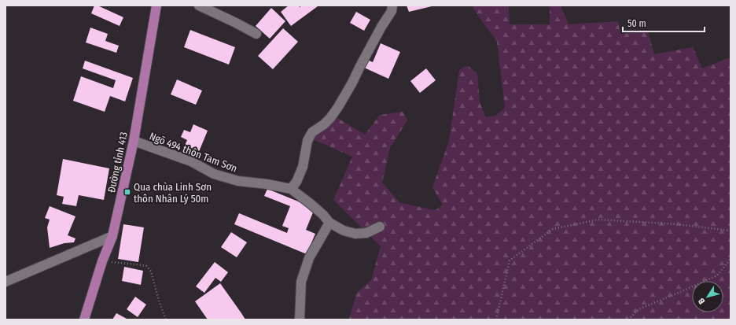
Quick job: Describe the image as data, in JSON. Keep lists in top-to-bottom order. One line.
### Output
{"streets":{"main road":["Đường tỉnh 413"],"street":["Ngõ 494 thôn Tam Sơn"]},"crossings":[["Ngõ 494 thôn Tam Sơn","Đường tỉnh 413"]],"places":{"transit":["Qua chùa Linh Sơn thôn Nhân Lý 50m"]},"scale_bar":"50 m","north":"bottom left"}
